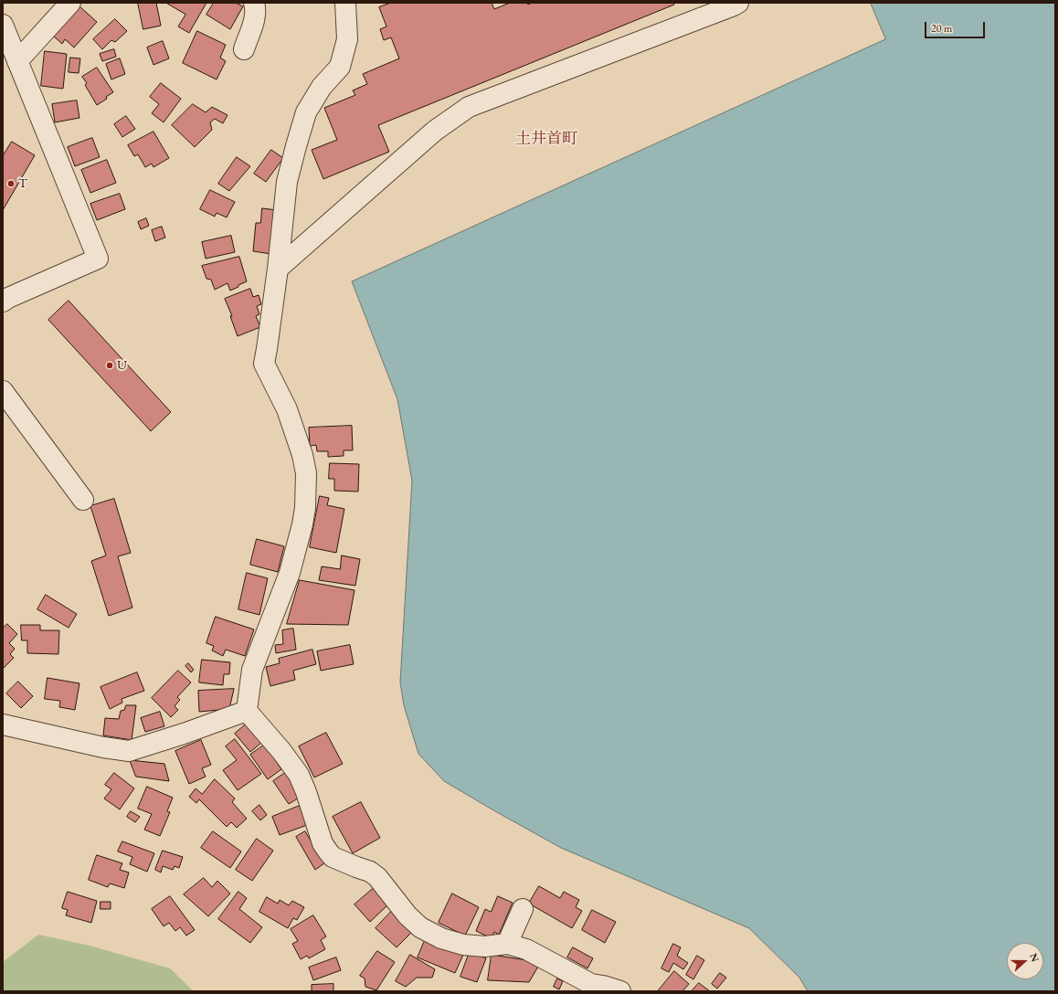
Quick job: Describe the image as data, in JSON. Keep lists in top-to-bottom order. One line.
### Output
{"districts":["土井首町"],"places":["T","U"],"scale_bar":"20 m","north":"right"}
